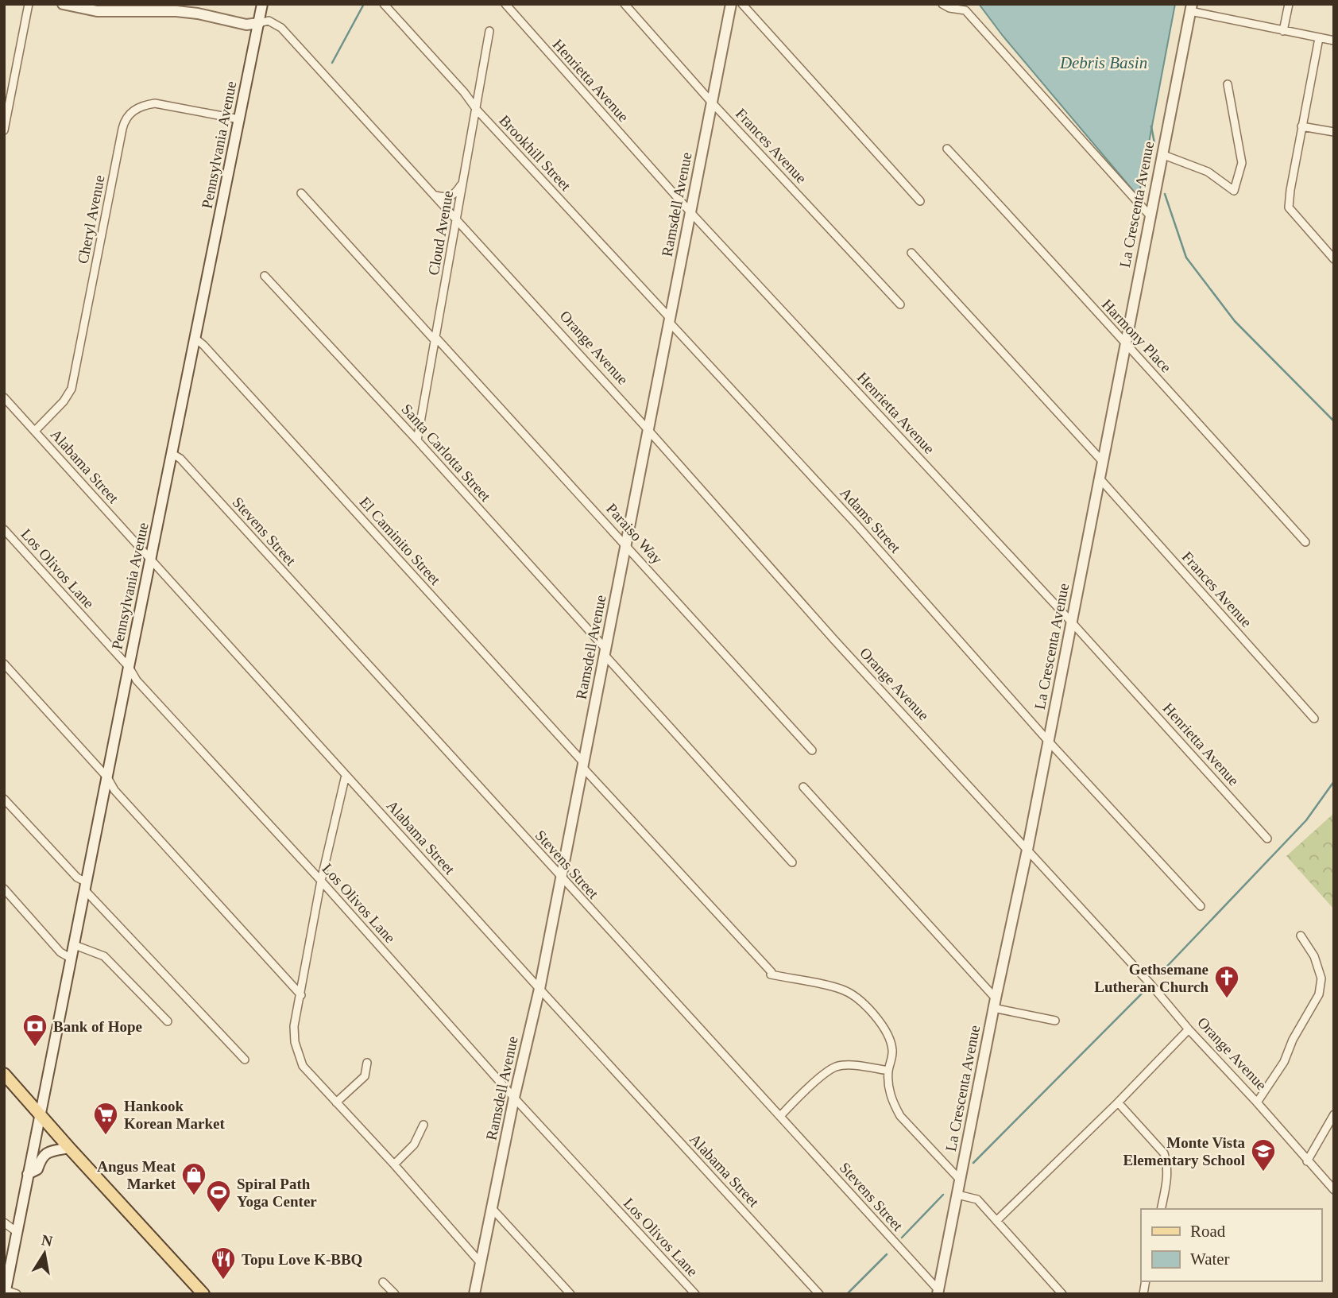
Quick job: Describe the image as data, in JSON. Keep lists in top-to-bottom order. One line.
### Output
{"streets":{"street":["Henrietta Avenue","Pennsylvania Avenue","Frances Avenue","Brookhill Street","Ramsdell Avenue","La Crescenta Avenue","Cheryl Avenue","Cloud Avenue","Harmony Place","Orange Avenue","Santa Carlotta Street","Alabama Street","Adams Street","Stevens Street","Paraiso Way","El Caminito Street","Los Olivos Lane"]},"crossings":[["Henrietta Avenue","Ramsdell Avenue"],["Henrietta Avenue","La Crescenta Avenue"],["Pennsylvania Avenue","Cheryl Avenue"],["Pennsylvania Avenue","Orange Avenue"],["Pennsylvania Avenue","Alabama Street"],["Pennsylvania Avenue","Stevens Street"],["Pennsylvania Avenue","El Caminito Street"],["Pennsylvania Avenue","Los Olivos Lane"],["Frances Avenue","Ramsdell Avenue"],["Frances Avenue","La Crescenta Avenue"],["Brookhill Street","Ramsdell Avenue"],["Brookhill Street","Cloud Avenue"],["Brookhill Street","Adams Street"],["Ramsdell Avenue","Orange Avenue"],["Ramsdell Avenue","Santa Carlotta Street"],["Ramsdell Avenue","Alabama Street"],["Ramsdell Avenue","Adams Street"],["Ramsdell Avenue","Stevens Street"],["Ramsdell Avenue","Paraiso Way"],["Ramsdell Avenue","El Caminito Street"],["Ramsdell Avenue","Los Olivos Lane"],["La Crescenta Avenue","Harmony Place"],["La Crescenta Avenue","Orange Avenue"],["La Crescenta Avenue","Adams Street"],["La Crescenta Avenue","Stevens Street"],["La Crescenta Avenue","El Caminito Street"],["Cheryl Avenue","Alabama Street"],["Cloud Avenue","Orange Avenue"],["Cloud Avenue","Santa Carlotta Street"],["Cloud Avenue","Paraiso Way"]],"water":["Debris Basin"],"places":{"church":["Gethsemane Lutheran Church"],"bank":["Bank of Hope"],"supermarket":["Hankook Korean Market"],"school or university":["Monte Vista Elementary School"],"shop":["Angus Meat Market"],"sports":["Spiral Path Yoga Center"],"restaurant":["Topu Love K-BBQ"]},"legend":["Road","Water"],"north":"top"}
